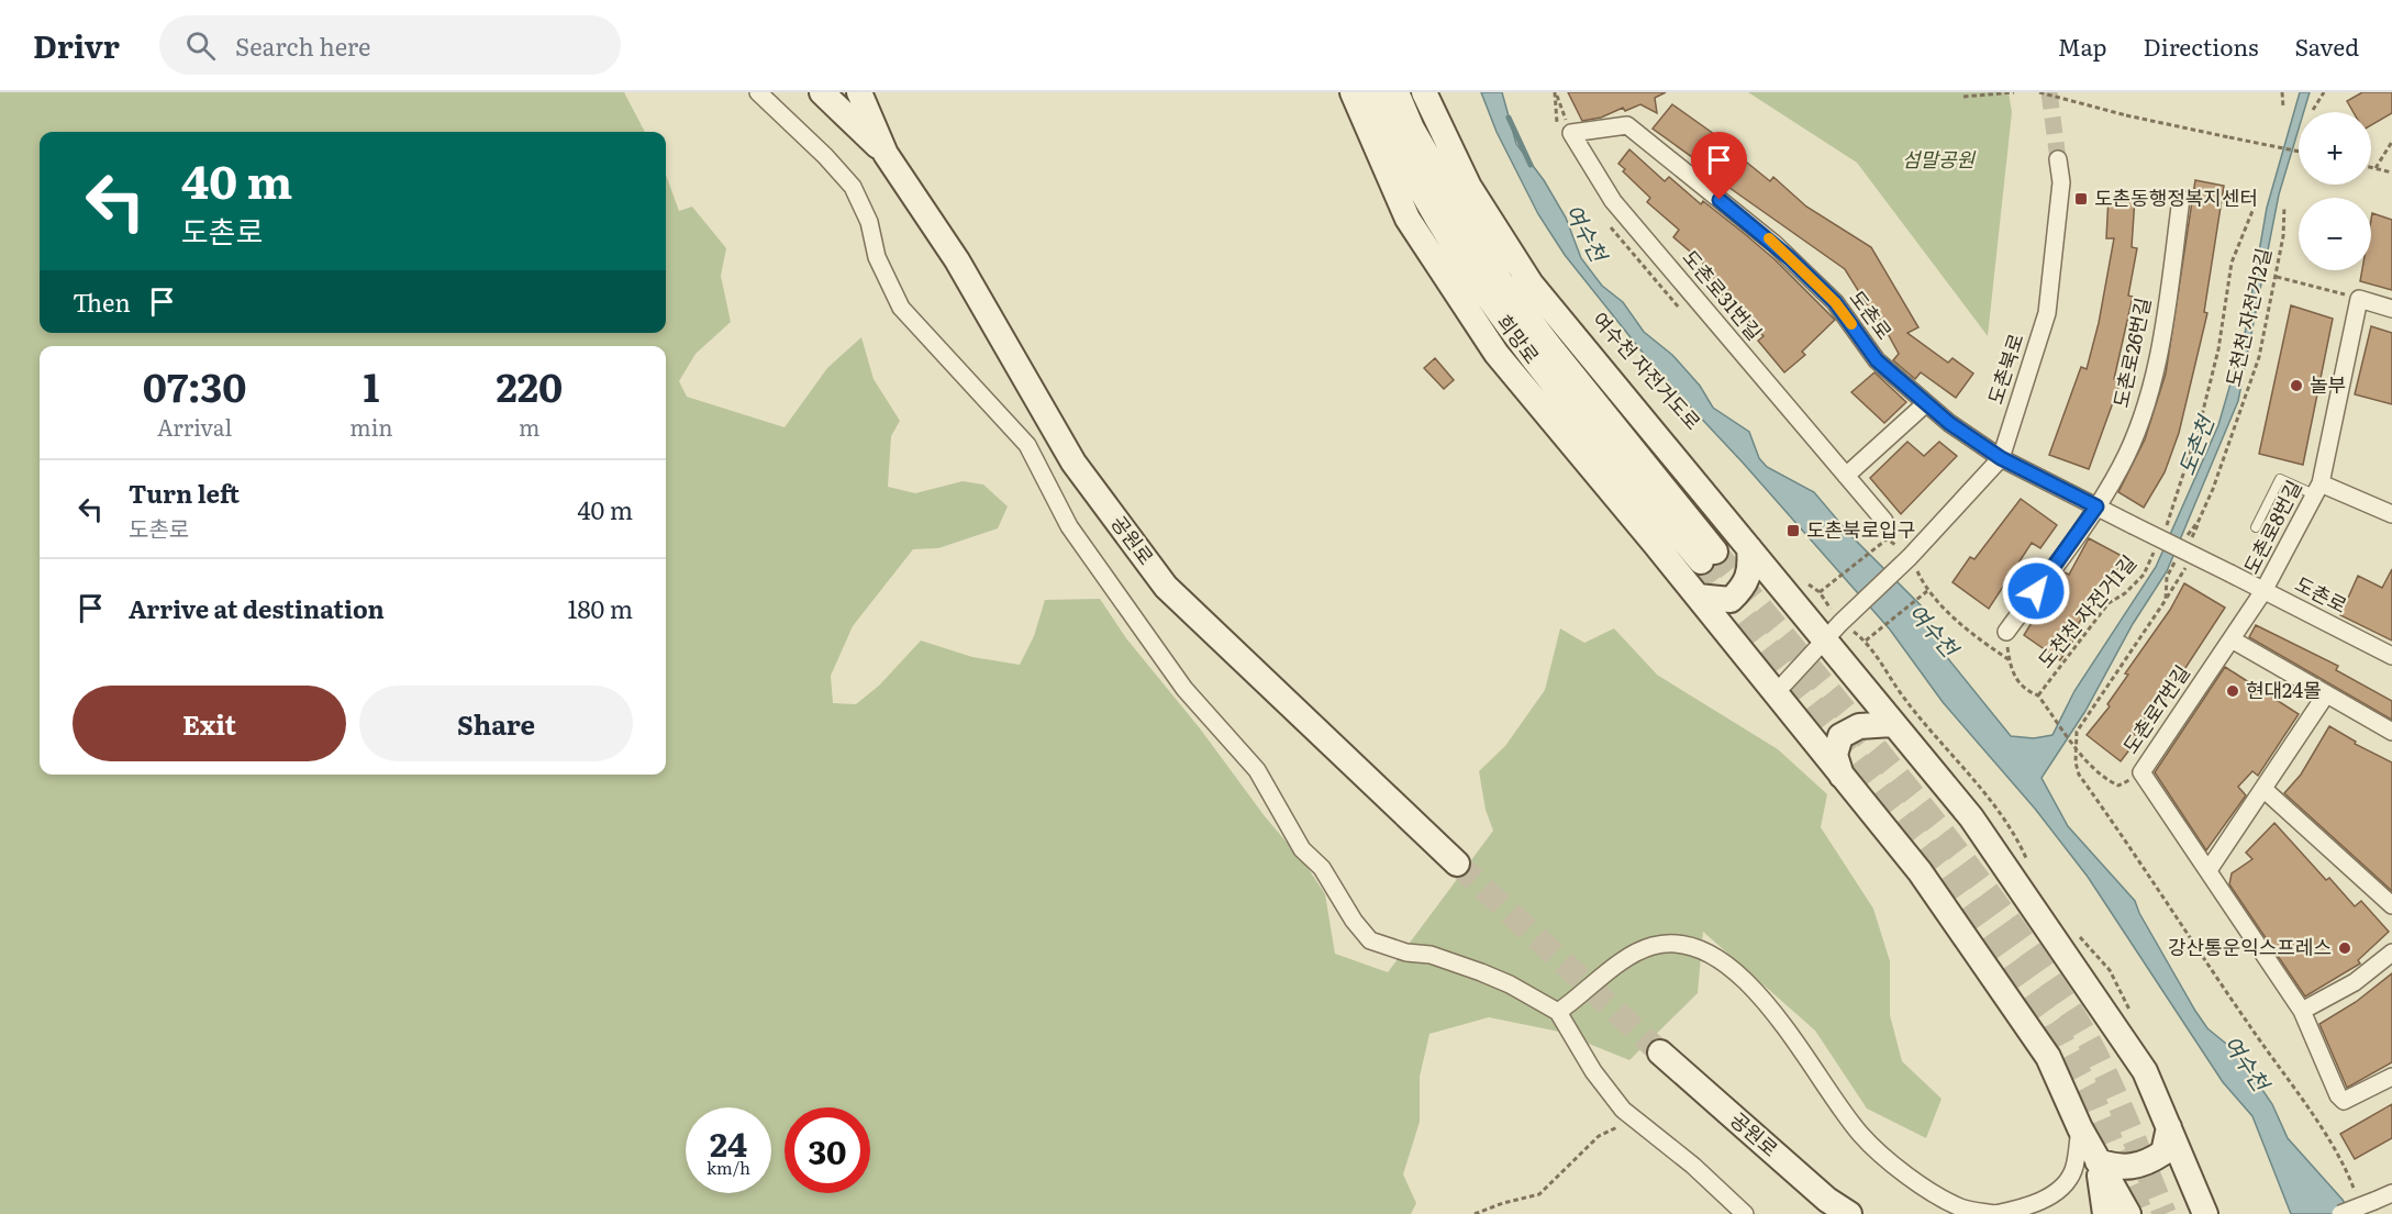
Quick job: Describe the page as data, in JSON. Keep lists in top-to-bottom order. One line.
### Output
{"streets":{"main road":["희망로","공원로"],"street":["도촌로31번길","도촌로","도촌로26번길","도촌북로","도촌로8번길","도촌로7번길"],"path":["도천천 자전거2길","도천천 자전거1길"]},"crossings":[["도촌로31번길","도촌로"],["도촌로","도천천 자전거2길"],["도촌로","도촌로26번길"],["도촌로","도촌북로"],["도촌로","도촌로8번길"],["도촌로","도촌로7번길"],["도촌로8번길","도촌로7번길"]],"water":["여수천","도촌천"],"parks":["섬말공원"],"places":{"transit":["도촌동행정복지센터","도촌북로입구"],"other":["놀부","현대24몰","강산통운익스프레스"]},"page":{"header":"Drivr","search":"Search here","nav":["Map","Directions","Saved"],"map_buttons":["+","−"],"turn":["40 m","도촌로"],"then":"Then","eta":["07:30","Arrival","1","min","220","m"],"list":[{"name":"Turn left","note":"도촌로","value":"40 m"},{"name":"Arrive at destination","value":"180 m"}],"buttons":["Exit","Share"],"speed":"24 km/h","limit":"30"}}
